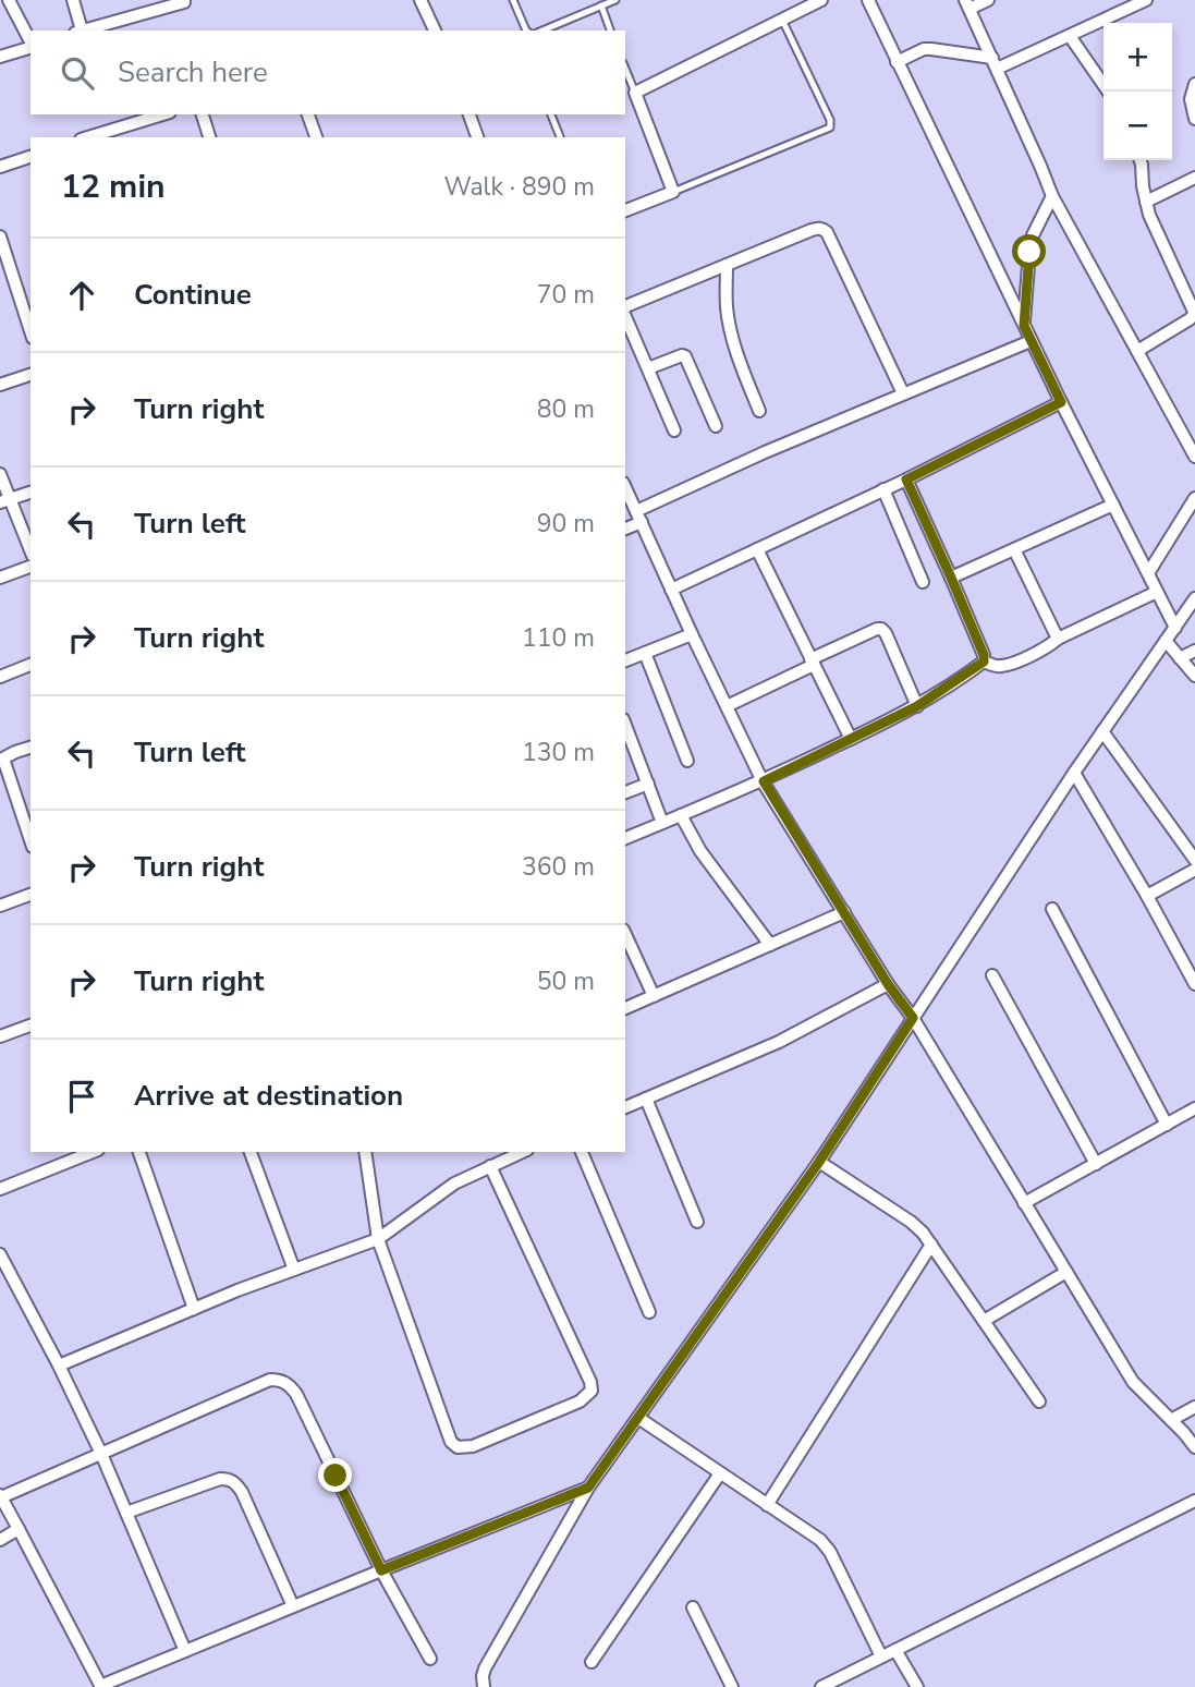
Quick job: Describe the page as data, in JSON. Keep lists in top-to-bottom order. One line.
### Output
{"page":{"map_buttons":["+","−"],"search":"Search here","heading":["12 min","Walk · 890 m"],"list":[["Continue","70 m"],["Turn right","80 m"],["Turn left","90 m"],["Turn right","110 m"],["Turn left","130 m"],["Turn right","360 m"],["Turn right","50 m"],"Arrive at destination"]}}
